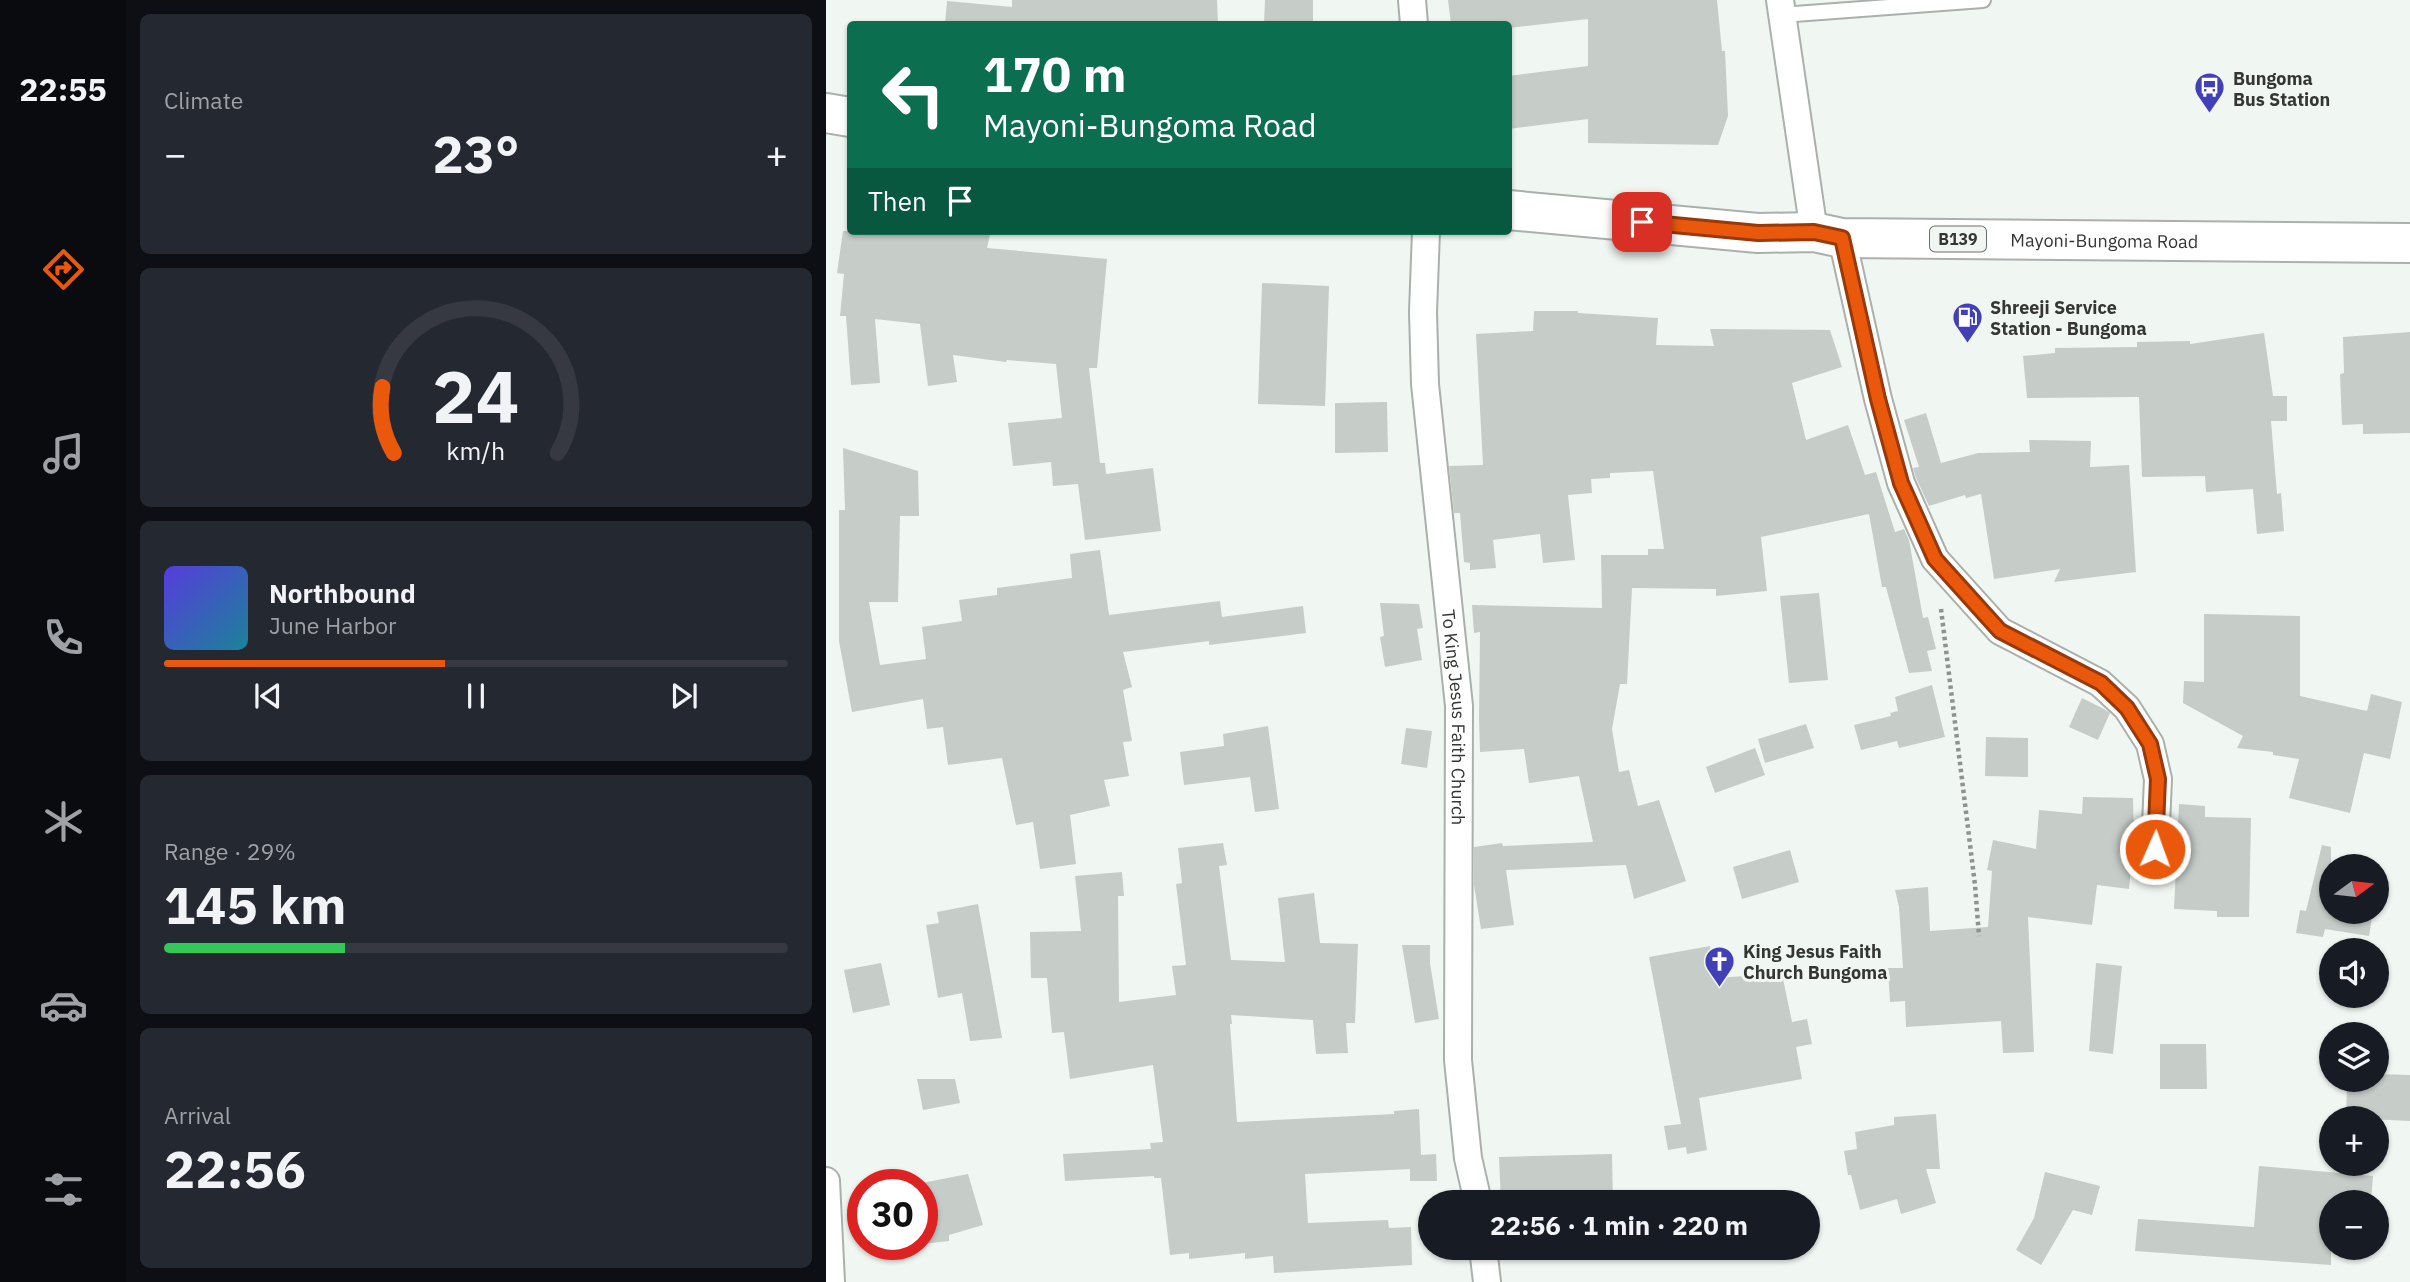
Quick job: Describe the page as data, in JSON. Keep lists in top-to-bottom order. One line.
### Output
{"streets":{"main road":["B139","Mayoni-Bungoma Road"],"street":["To King Jesus Faith Church"]},"places":{"bus stop":["Bungoma Bus Station"],"fuel station":["Shreeji Service Station - Bungoma"],"church":["King Jesus Faith Church Bungoma"]},"north":"right","page":{"tabs":"22:55","tile":["Climate",["Range · 29%","145 km"],["Arrival","22:56"]],"turn":["170 m","Mayoni-Bungoma Road"],"heat":["−","23°","+"],"then":"Then","song":["Northbound","June Harbor"],"map_buttons":["+","−"],"limit":"30","trip":"22:56 · 1 min · 220 m","gauge":["24","km/h"]}}
